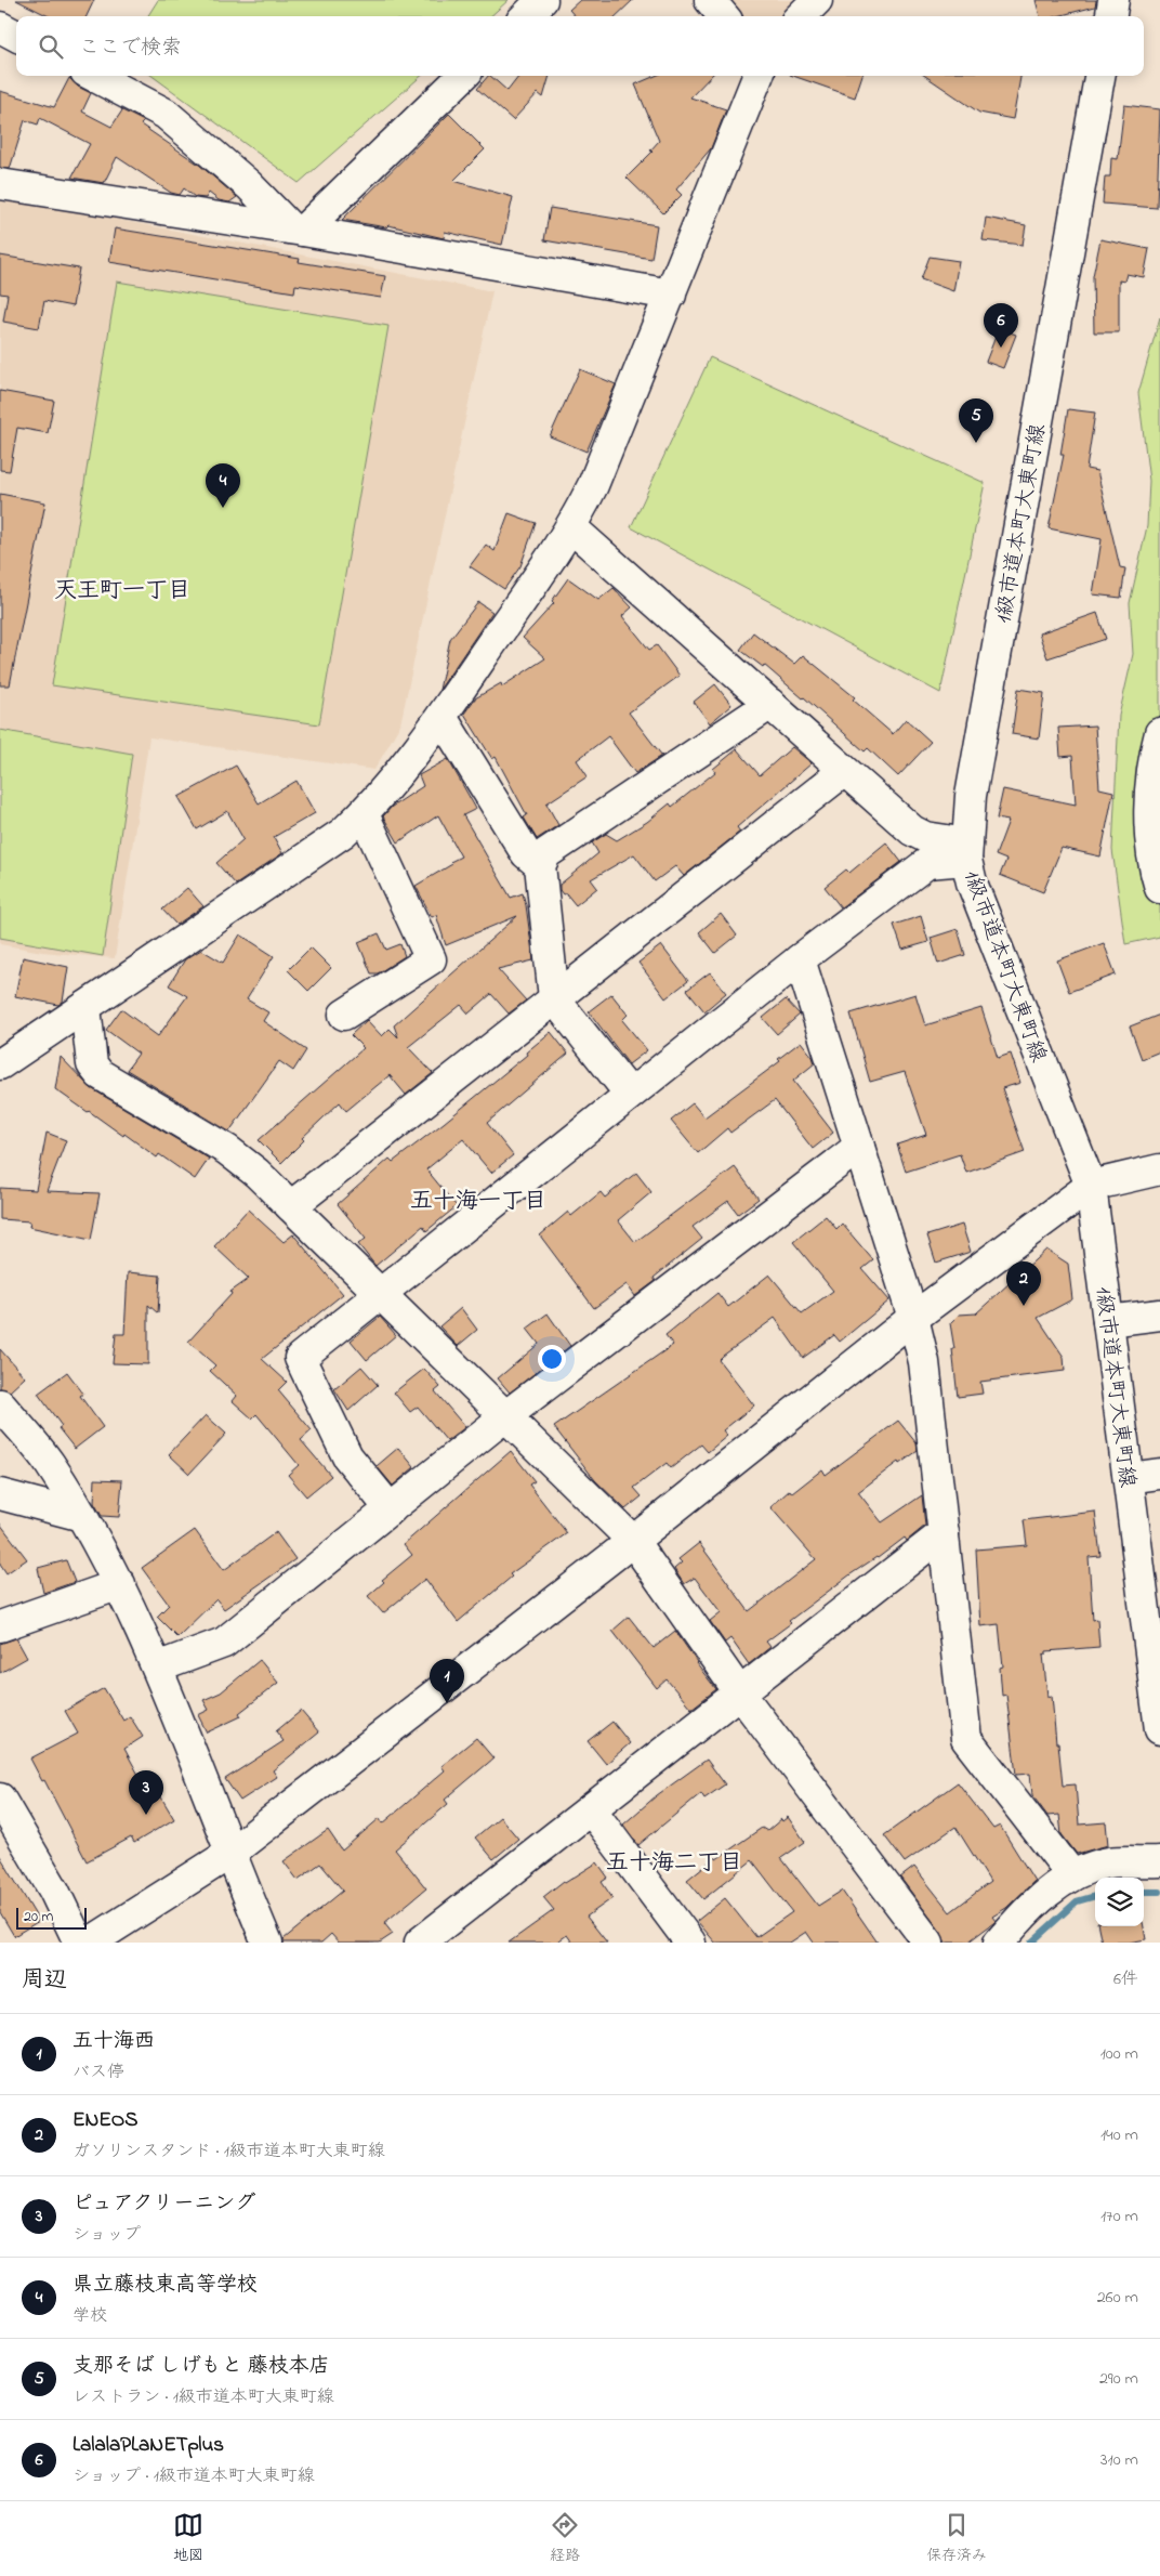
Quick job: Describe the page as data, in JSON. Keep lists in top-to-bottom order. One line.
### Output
{"streets":{"street":["1級市道本町大東町線"]},"districts":["天王町一丁目","五十海一丁目","五十海二丁目"],"scale_bar":"20 m","page":{"search":"ここで検索","pins":["6","5","4","2","1","3"],"scale":"20 m","heading":["周辺","6件"],"list":[{"mark":"1","name":"五十海西","note":"バス停","value":"100 m"},{"mark":"2","name":"ENEOS","note":"ガソリンスタンド · 1級市道本町大東町線","value":"140 m"},{"mark":"3","name":"ピュアクリーニング","note":"ショップ","value":"170 m"},{"mark":"4","name":"県立藤枝東高等学校","note":"学校","value":"260 m"},{"mark":"5","name":"支那そば しげもと 藤枝本店","note":"レストラン · 1級市道本町大東町線","value":"290 m"},{"mark":"6","name":"LalalaPLaNETplus","note":"ショップ · 1級市道本町大東町線","value":"310 m"}],"nav":["地図","経路","保存済み"]}}
